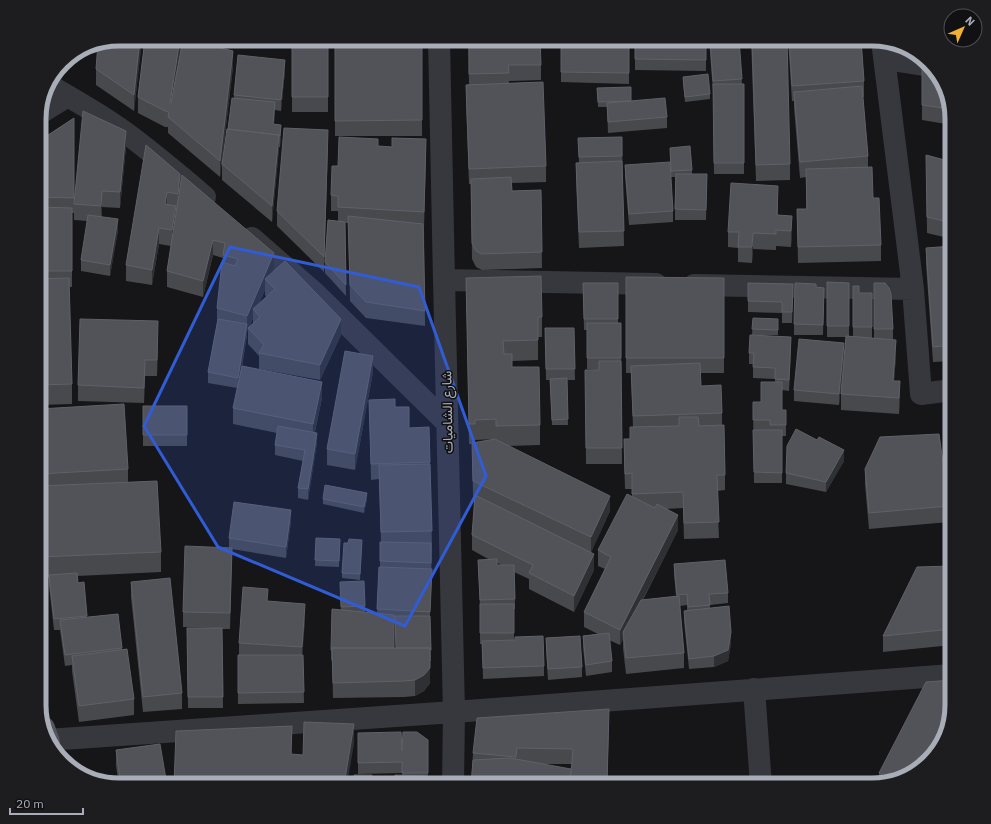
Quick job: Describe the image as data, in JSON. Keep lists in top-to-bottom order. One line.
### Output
{"streets":{"street":["شارع الشاميات"]},"scale_bar":"20 m","north":"top right"}
